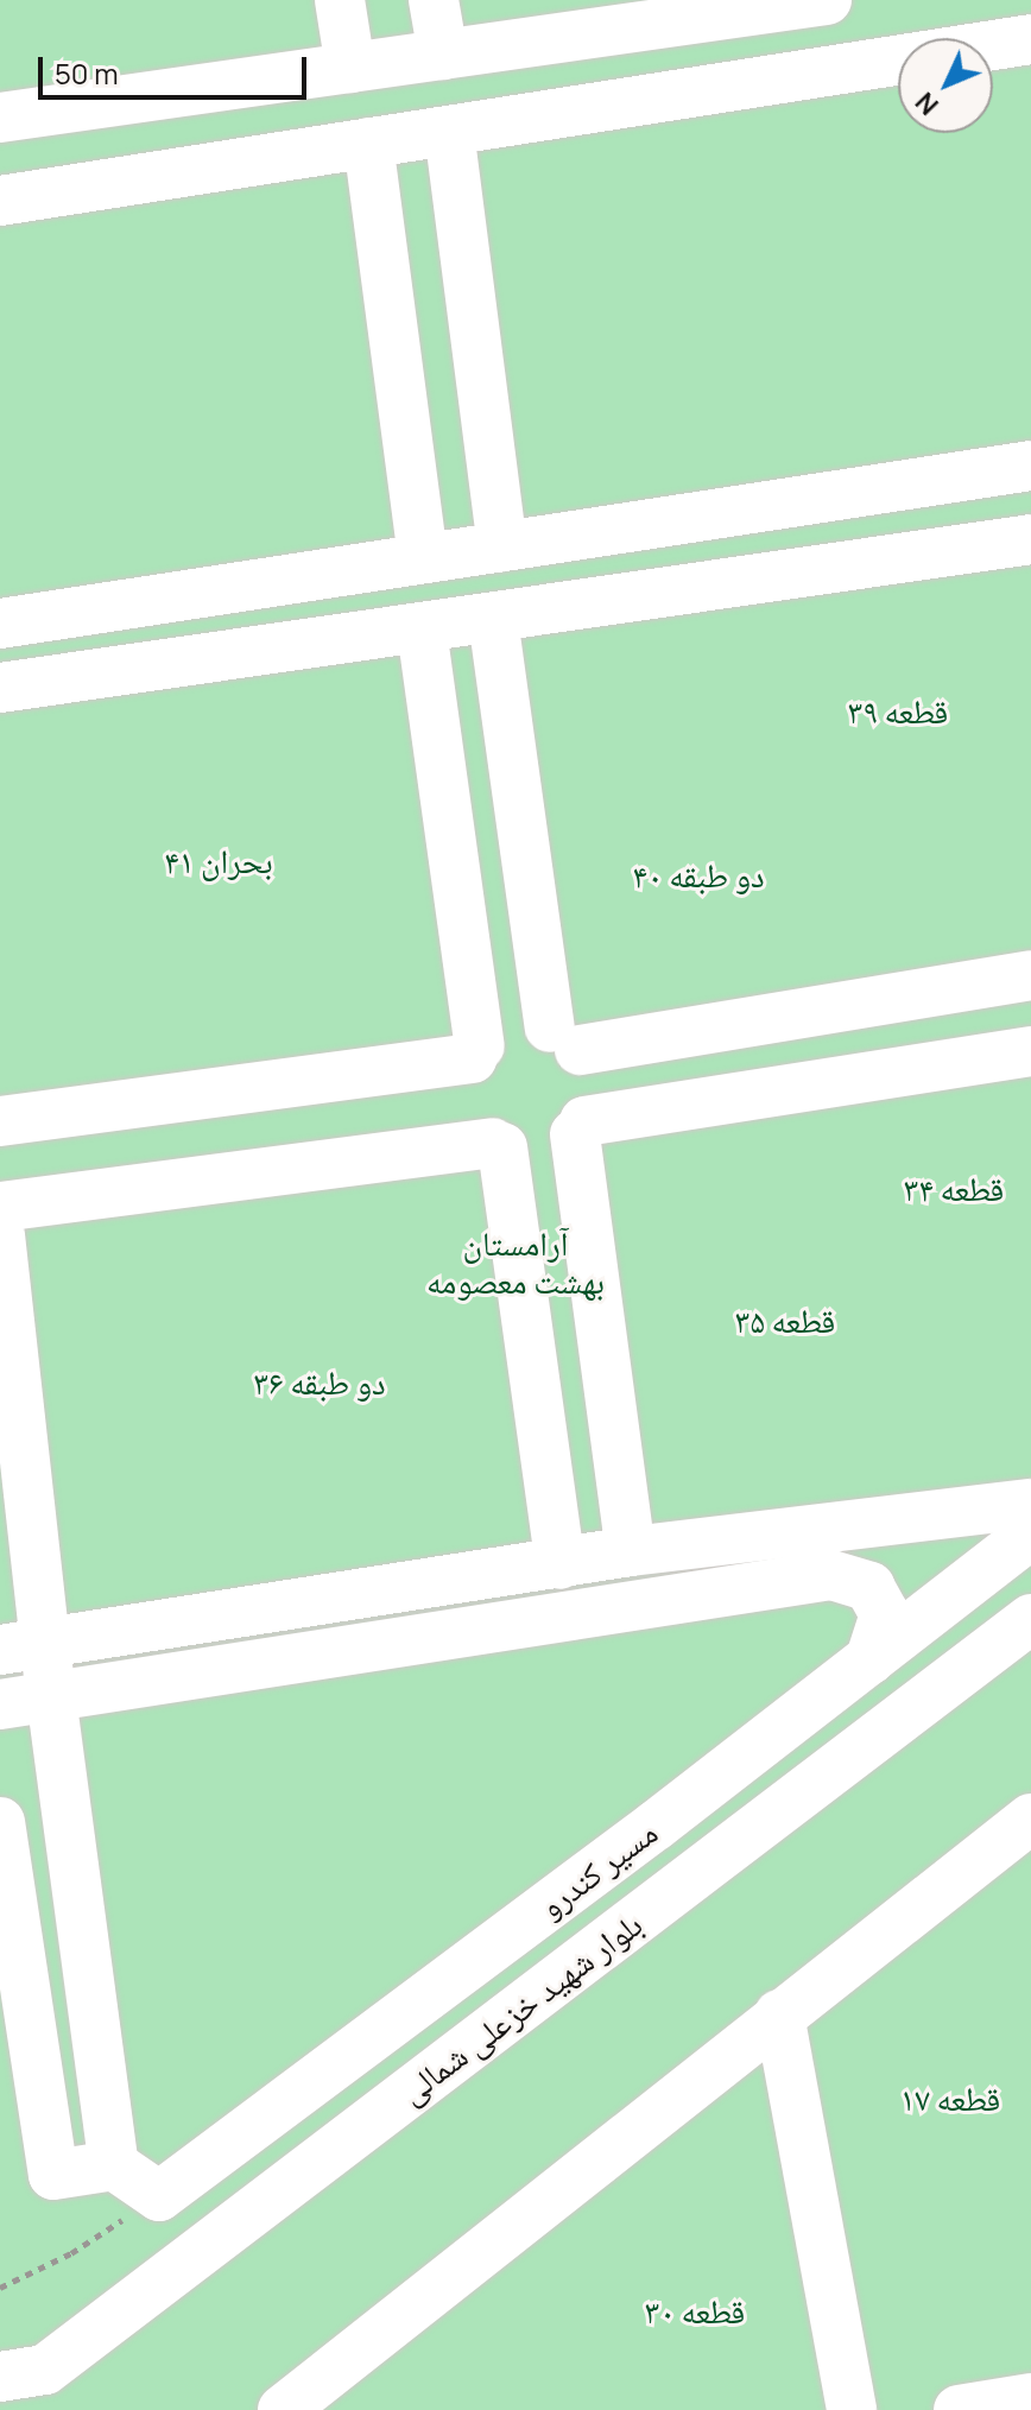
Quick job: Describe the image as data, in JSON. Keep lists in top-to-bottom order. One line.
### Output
{"streets":{"lane":["مسیر کندرو","بلوار شهید خزعلی شمالی"]},"parks":["قطعه ۳۹","۴۱ بحران","۴۰ دو طبقه","قطعه ۳۴","آرامستان بهشت معصومه","قطعه ۳۵","۳۶ دو طبقه","قطعه ۱۷","قطعه ۳۰"],"scale_bar":"50 m","north":"bottom left"}
